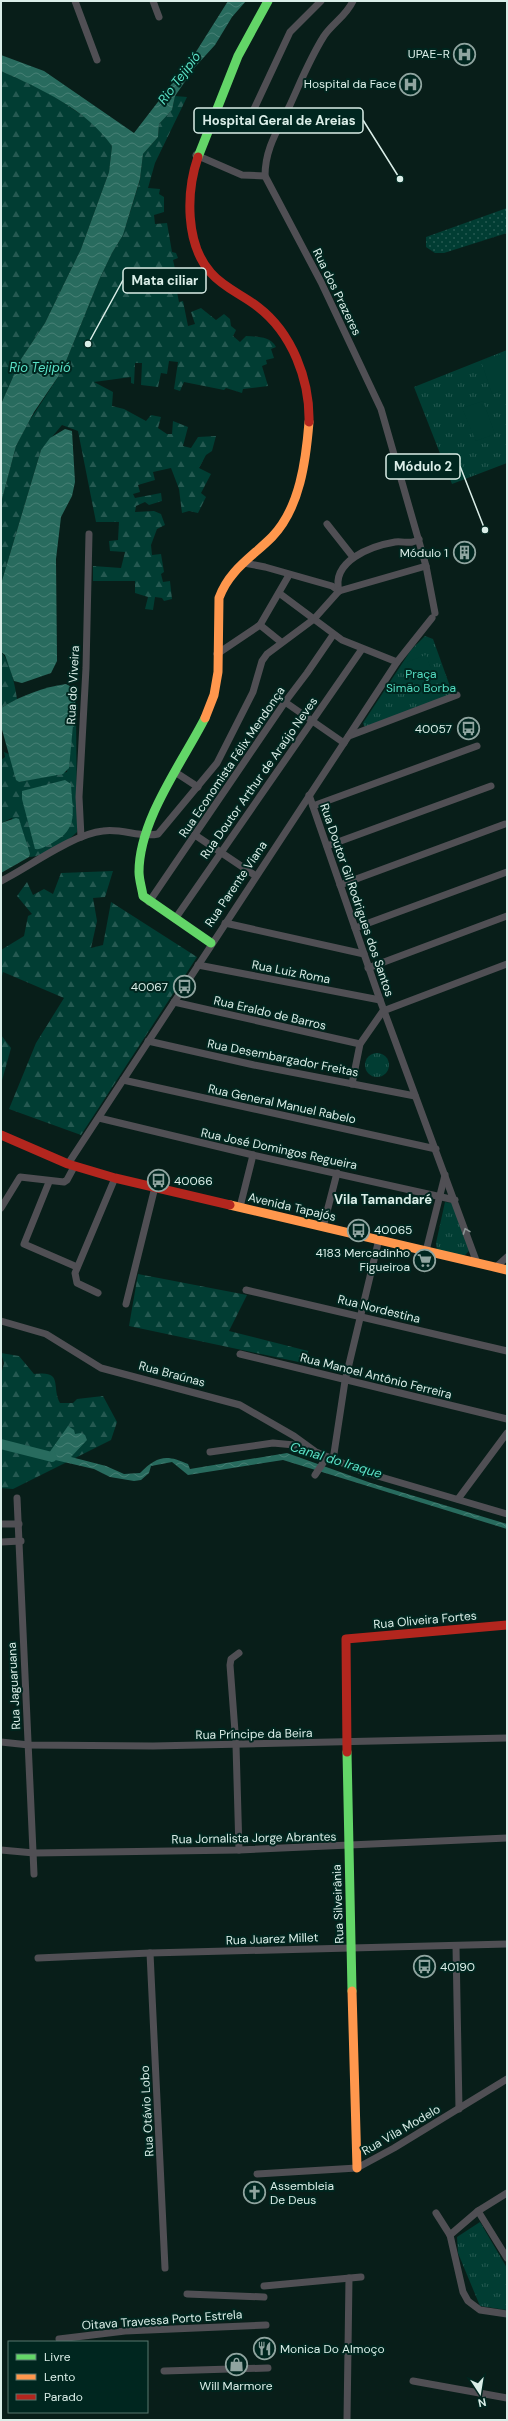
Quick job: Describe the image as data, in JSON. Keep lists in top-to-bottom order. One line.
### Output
{"streets":{"street":["Rua dos Prazeres","Rua do Viveira","Rua Economista Félix Mendonça","Rua Doutor Arthur de Araújo Neves","Rua Parente Viana","Rua Doutor Gil Rodrigues dos Santos","Rua Luiz Roma","Rua Eraldo de Barros","Rua Desembargador Freitas","Rua General Manuel Rabelo","Rua José Domingos Regueira","Avenida Tapajós","Rua Nordestina","Rua Braúnas","Rua Manoel Antônio Ferreira","Rua Oliveira Fortes","Rua Jaguaruana","Rua Príncipe da Beira","Rua Jornalista Jorge Abrantes","Rua Silveirânia","Rua Juarez Millet","Rua Otávio Lobo","Rua Vila Modelo","Oitava Travessa Porto Estrela"]},"crossings":[["Rua dos Prazeres","Rua Parente Viana"],["Rua Parente Viana","Rua Doutor Gil Rodrigues dos Santos"],["Rua Parente Viana","Rua Luiz Roma"],["Rua Parente Viana","Rua Eraldo de Barros"],["Rua Parente Viana","Rua Desembargador Freitas"],["Rua Parente Viana","Rua General Manuel Rabelo"],["Rua Parente Viana","Rua José Domingos Regueira"],["Rua Parente Viana","Avenida Tapajós"],["Rua Doutor Gil Rodrigues dos Santos","Rua Luiz Roma"],["Rua Doutor Gil Rodrigues dos Santos","Rua Eraldo de Barros"],["Rua Doutor Gil Rodrigues dos Santos","Rua Desembargador Freitas"],["Rua Doutor Gil Rodrigues dos Santos","Rua General Manuel Rabelo"],["Rua Doutor Gil Rodrigues dos Santos","Rua José Domingos Regueira"],["Rua Doutor Gil Rodrigues dos Santos","Avenida Tapajós"],["Rua Oliveira Fortes","Rua Silveirânia"],["Rua Jaguaruana","Rua Príncipe da Beira"],["Rua Jaguaruana","Rua Jornalista Jorge Abrantes"],["Rua Príncipe da Beira","Rua Silveirânia"],["Rua Jornalista Jorge Abrantes","Rua Silveirânia"],["Rua Silveirânia","Rua Juarez Millet"],["Rua Silveirânia","Rua Vila Modelo"],["Rua Juarez Millet","Rua Otávio Lobo"]],"districts":["Vila Tamandaré"],"water":["Rio Tejipió","Canal do Iraque"],"parks":["Praça Simão Borba"],"places":{"hospital":["UPAE-R","Hospital da Face"],"other":["Hospital Geral de Areias","Mata ciliar","Módulo 2"],"building":["Módulo 1"],"bus stop":["40057","40067","40066","40065","40190"],"supermarket":["4183 Mercadinho Figueiroa"],"church":["Assembleia De Deus"],"restaurant":["Monica Do Almoço"],"shop":["Will Marmore"]},"legend":["Livre","Lento","Parado"],"north":"bottom"}
